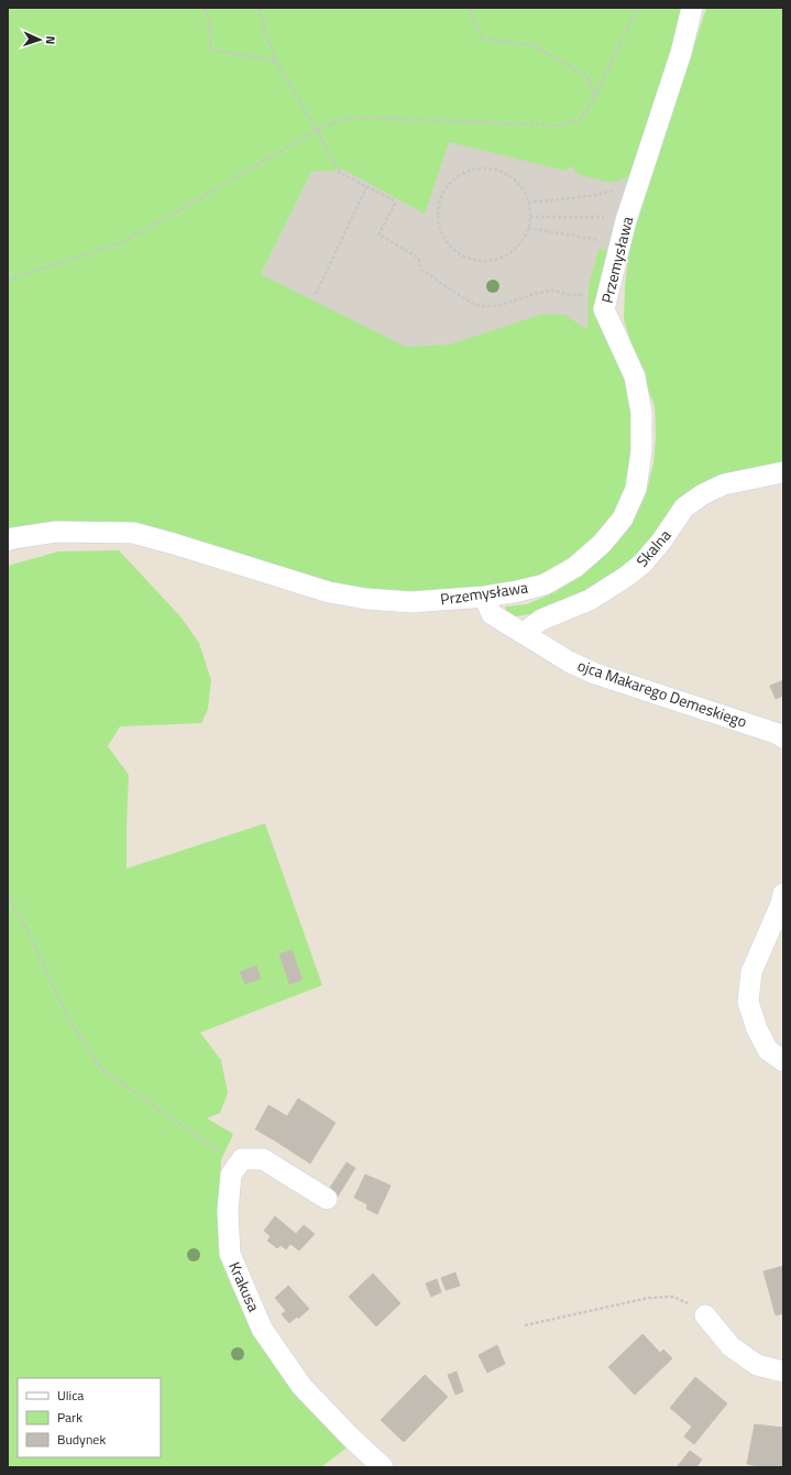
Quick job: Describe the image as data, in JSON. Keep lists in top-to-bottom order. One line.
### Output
{"streets":{"street":["Przemysława","Skalna","ojca Makarego Demeskiego","Krakusa"]},"crossings":[["Przemysława","ojca Makarego Demeskiego"],["Skalna","ojca Makarego Demeskiego"]],"legend":["Ulica","Park","Budynek"],"north":"right"}
